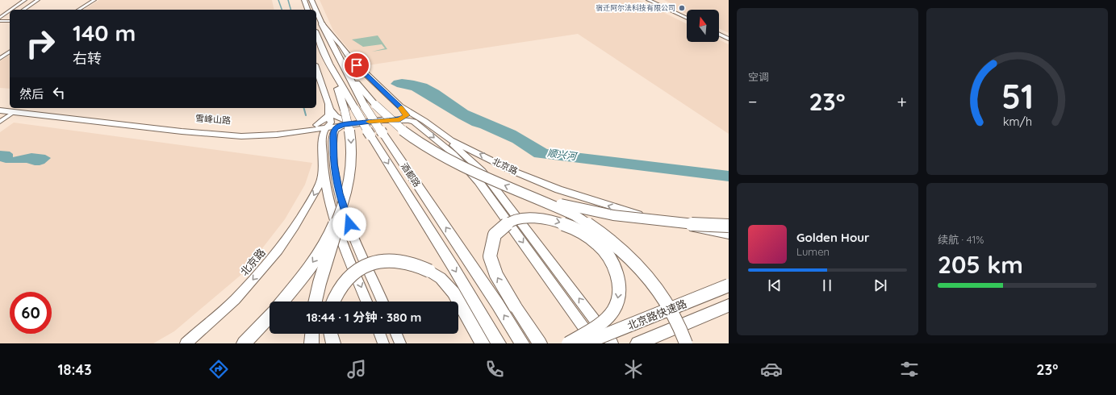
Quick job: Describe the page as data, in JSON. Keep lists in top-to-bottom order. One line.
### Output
{"streets":{"highway":["酒都路","北京路快速路"],"main road":["雪峰山路","北京路"]},"crossings":[["北京路","酒都路"]],"one_way":["北京路"],"water":["顺兴河"],"places":["宿迁阿尔法科技有限公司"],"north":"top","page":{"tile":["空调",["续航 · 41%","205 km"]],"turn":["140 m","右转"],"then":"然后","heat":["−","23°","+"],"song":["Golden Hour","Lumen"],"limit":"60","trip":"18:44 · 1 分钟 · 380 m","tabs":["18:43","23°"],"gauge":["51","km/h"]}}
